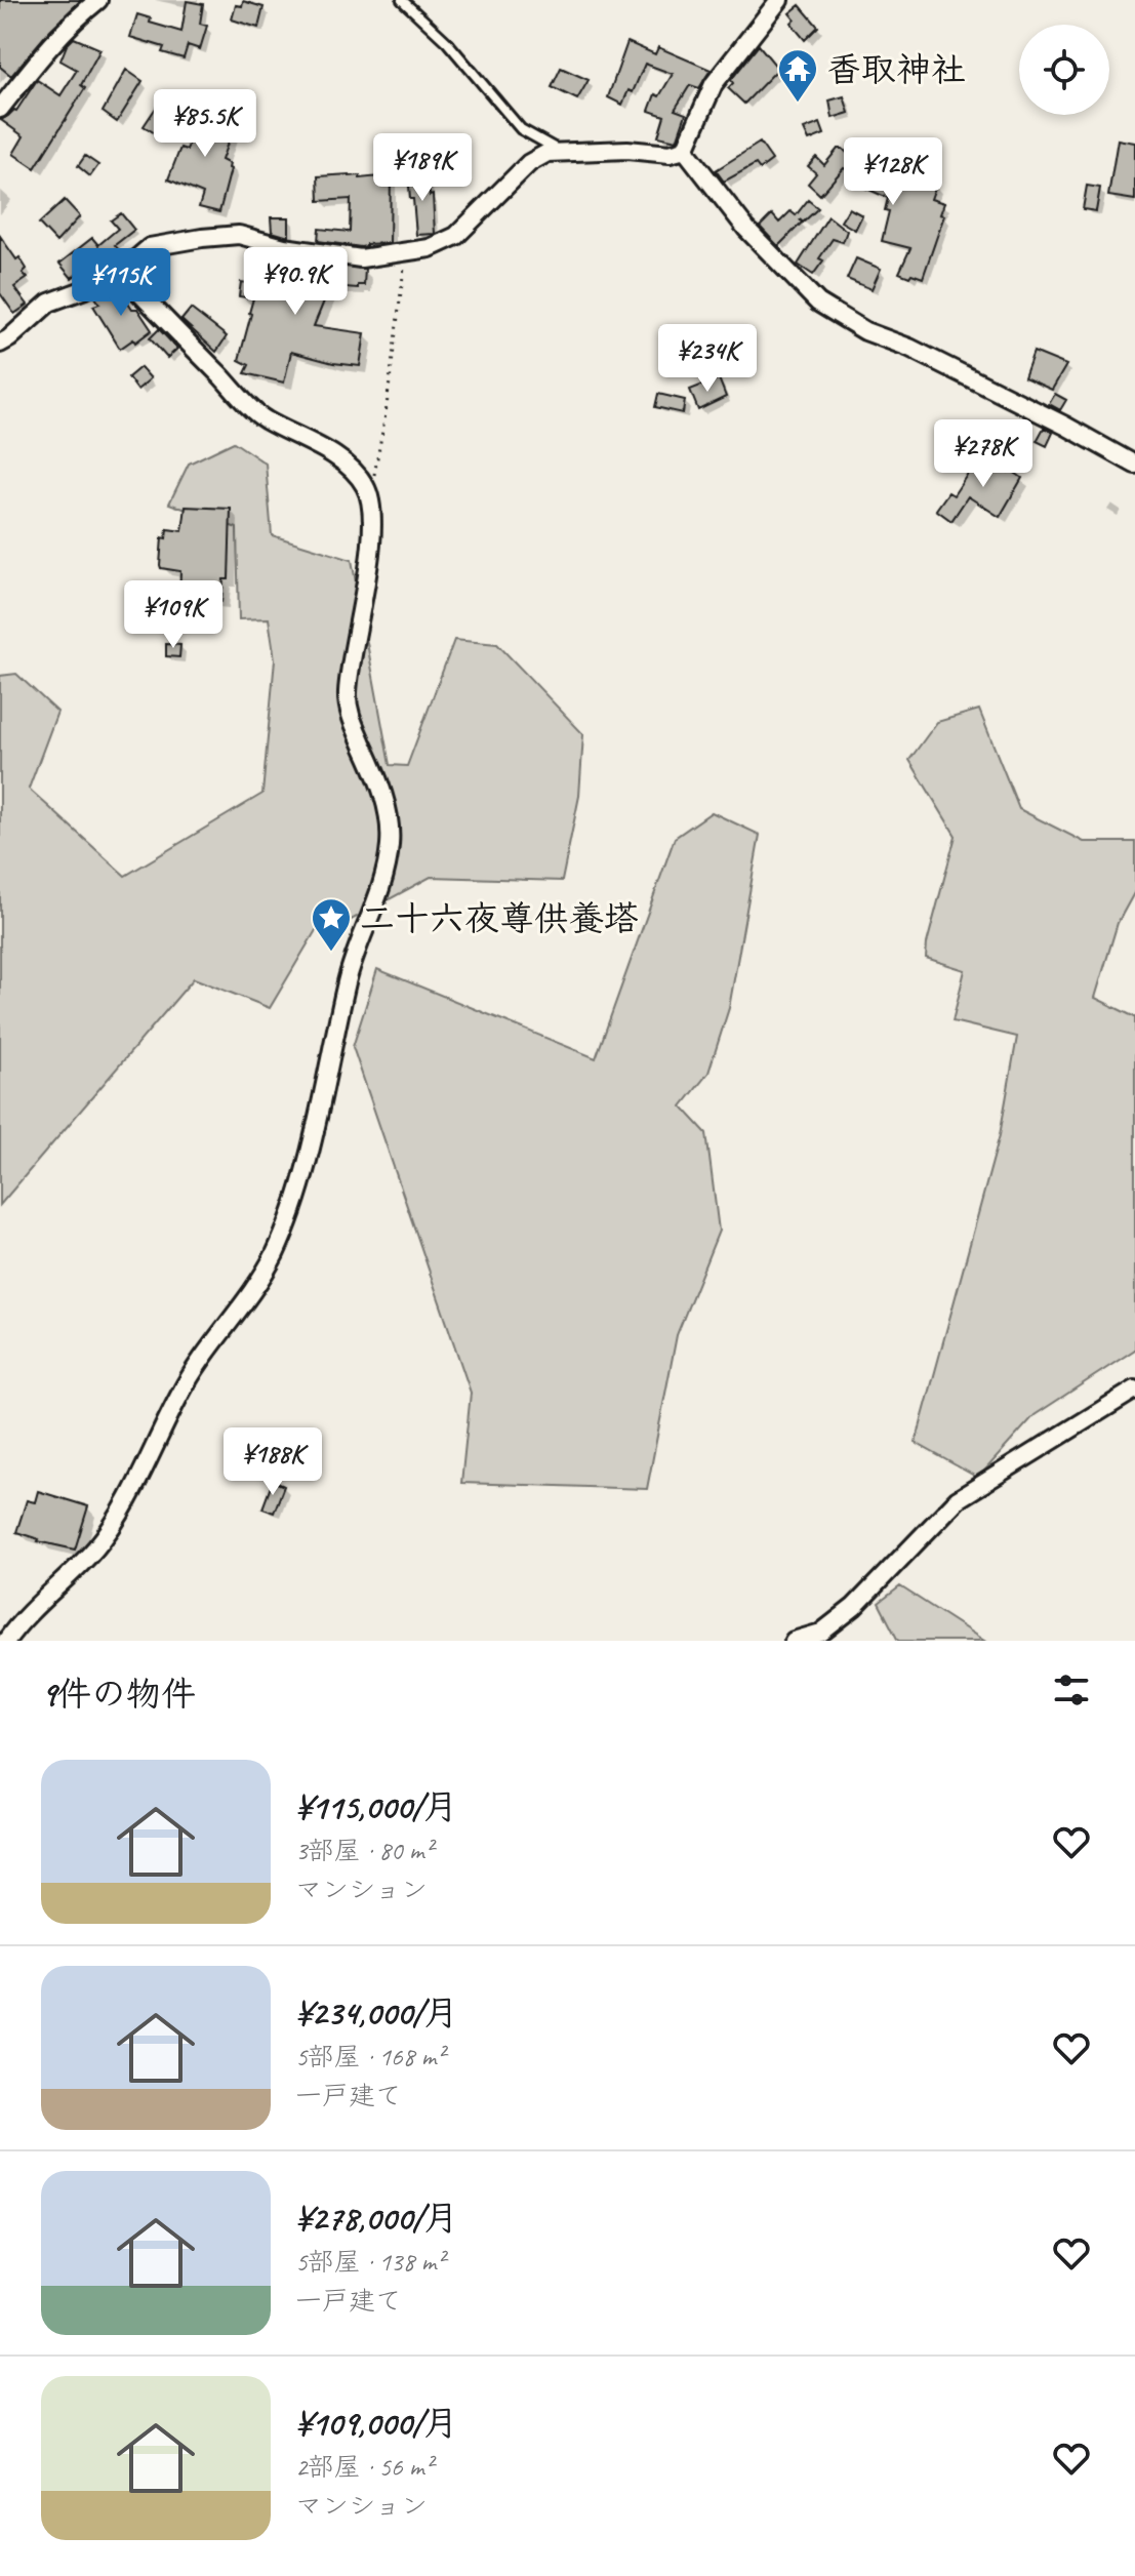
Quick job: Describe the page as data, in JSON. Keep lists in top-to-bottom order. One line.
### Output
{"places":{"temple":["香取神社"],"place":["二十六夜尊供養塔"]},"page":{"price":["¥85.5K","¥189K","¥128K","¥90.9K","¥115K","¥234K","¥278K","¥109K","¥188K"],"heading":"9件の物件","list":[{"name":"¥115,000/月","note":"3部屋 · 80 m² · マンション"},{"name":"¥234,000/月","note":"5部屋 · 168 m² · 一戸建て"},{"name":"¥278,000/月","note":"5部屋 · 138 m² · 一戸建て"},{"name":"¥109,000/月","note":"2部屋 · 56 m² · マンション"}]}}
